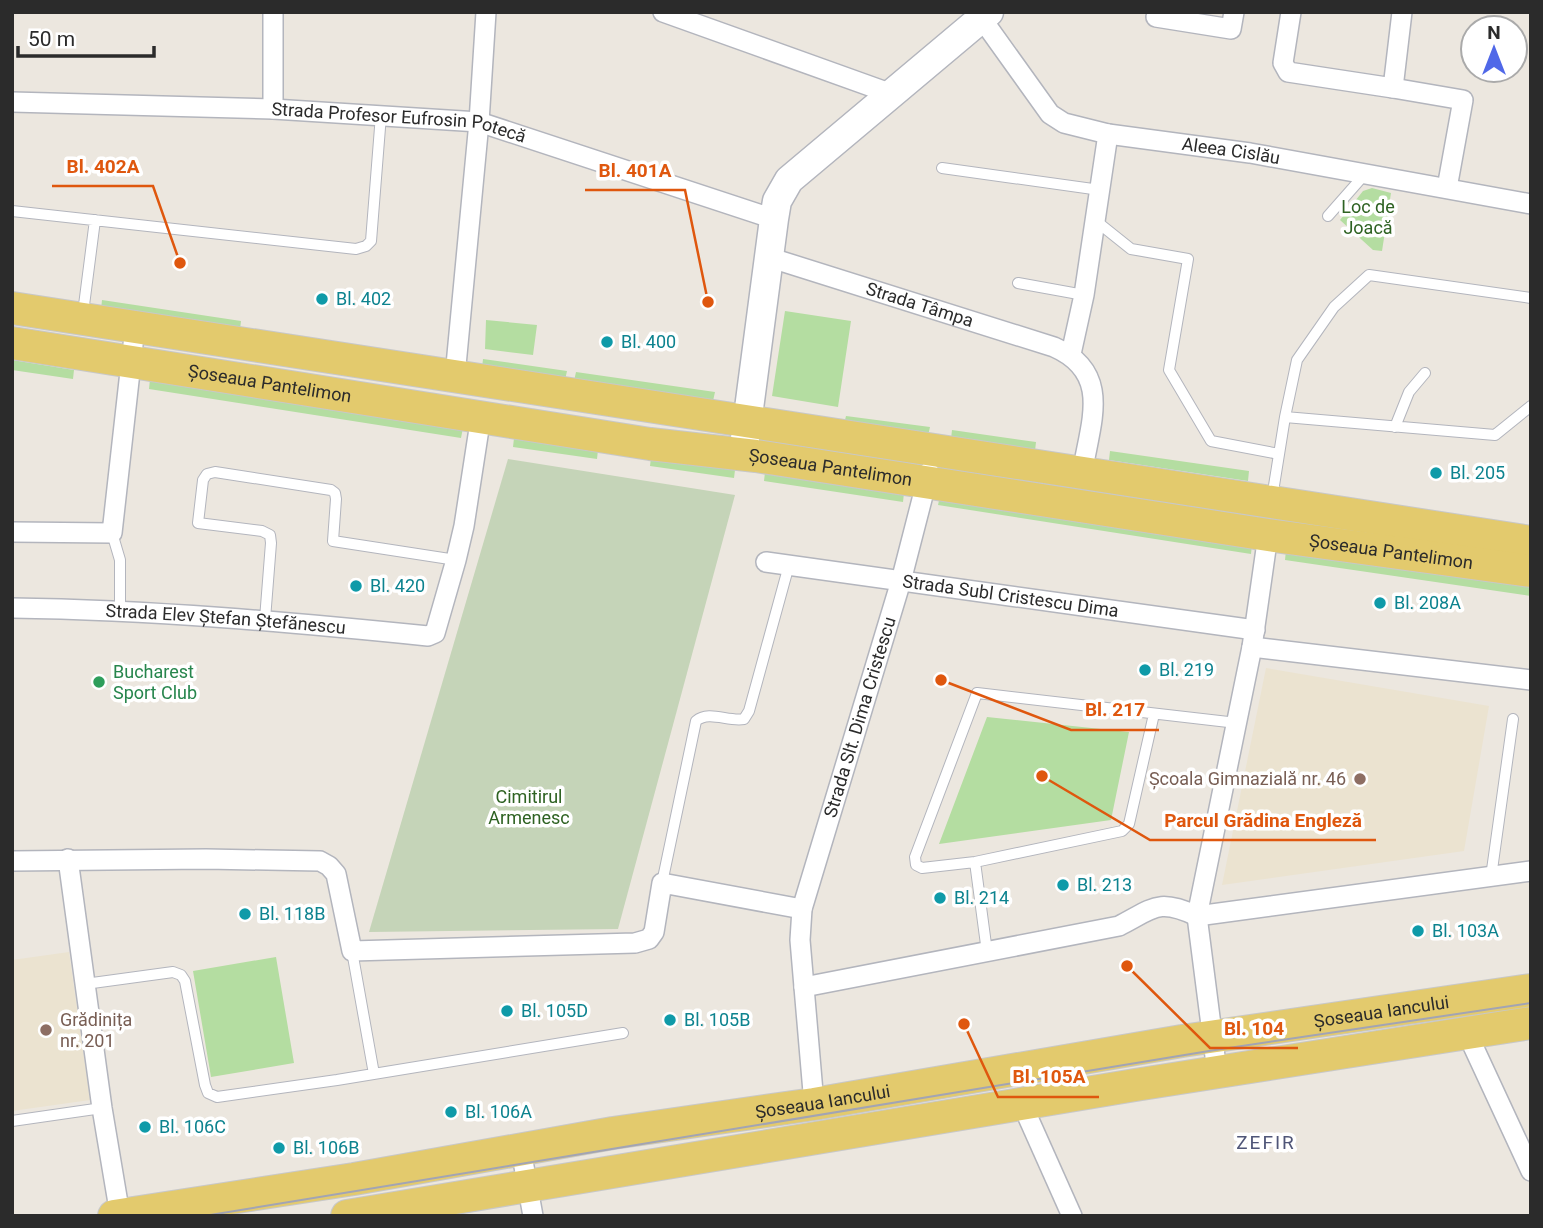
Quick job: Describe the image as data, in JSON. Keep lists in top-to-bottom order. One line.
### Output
{"streets":{"main road":["Șoseaua Pantelimon","Șoseaua Iancului"],"street":["Strada Profesor Eufrosin Potecă","Aleea Cislău","Strada Tâmpa","Strada Subl Cristescu Dima","Strada Elev Ștefan Ștefănescu","Strada Slt. Dima Cristescu"]},"crossings":[["Șoseaua Pantelimon","Strada Slt. Dima Cristescu"],["Strada Subl Cristescu Dima","Strada Slt. Dima Cristescu"],["Strada Slt. Dima Cristescu","Șoseaua Iancului"]],"districts":["ZEFIR"],"parks":["Loc de Joacă","Cimitirul Armenesc"],"places":["Bl. 402A","Bl. 402","Bl. 401A","Bl. 400","Bl. 205","Bl. 420","Bl. 208A","Bl. 219","Bl. 217","Bucharest Sport Club","Parcul Grădina Engleză","Școala Gimnazială nr. 46","Bl. 213","Bl. 214","Bl. 118B","Bl. 103A","Bl. 104","Bl. 105D","Bl. 105B","Bl. 105A","Grădinița nr. 201","Bl. 106A","Bl. 106C","Bl. 106B"],"scale_bar":"50 m","north":"top"}
